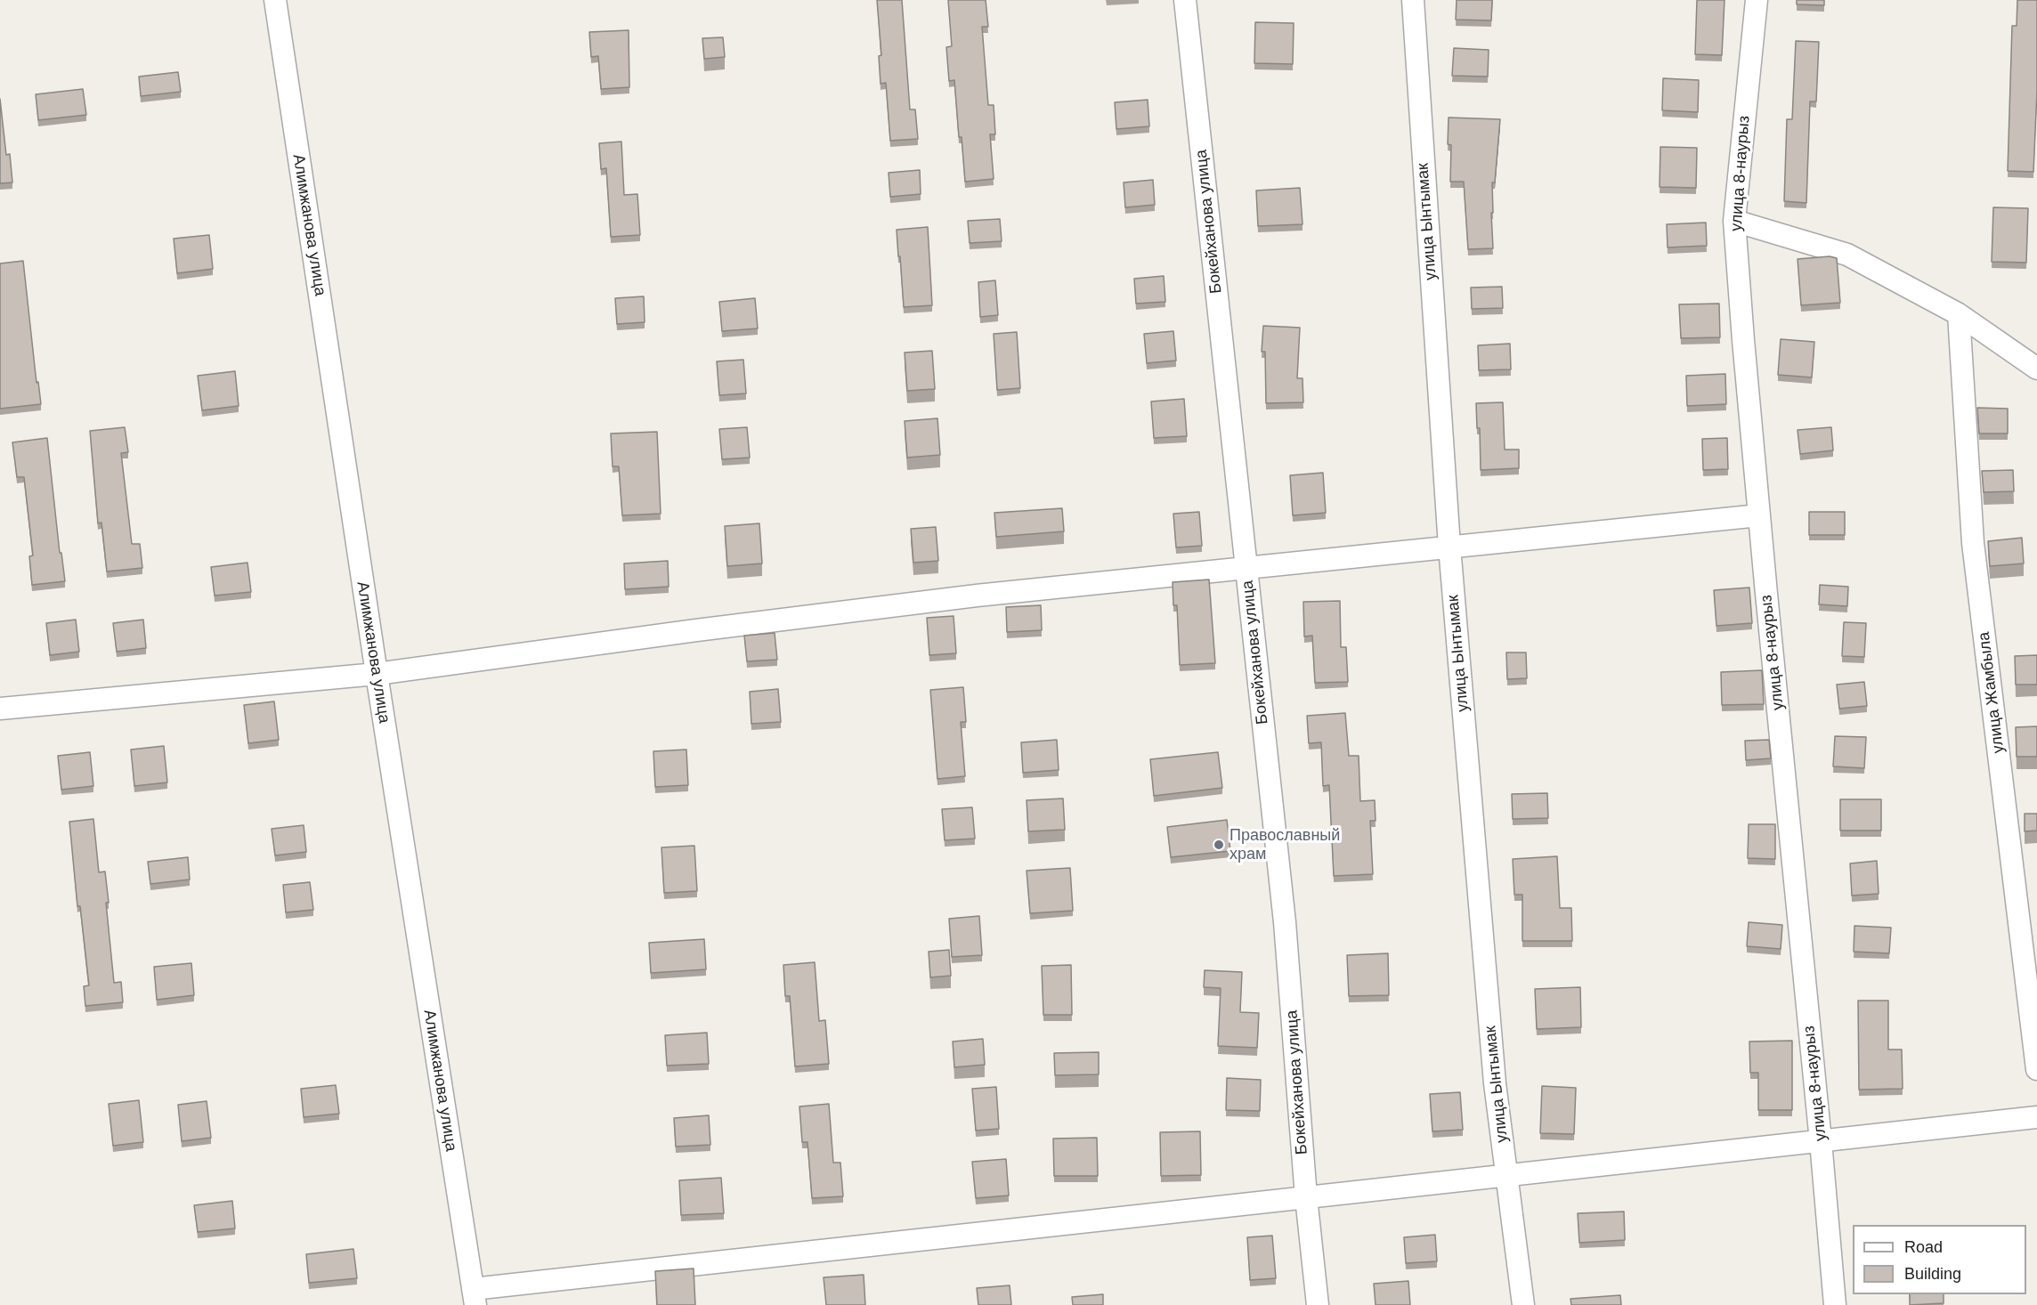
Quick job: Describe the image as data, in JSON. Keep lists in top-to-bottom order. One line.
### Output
{"streets":{"street":["улица 8-наурыз","Бокейханова улица","улица Ынтымак","Алимжанова улица","улица Жамбыла"]},"places":["Православный храм"],"legend":["Road","Building"]}
